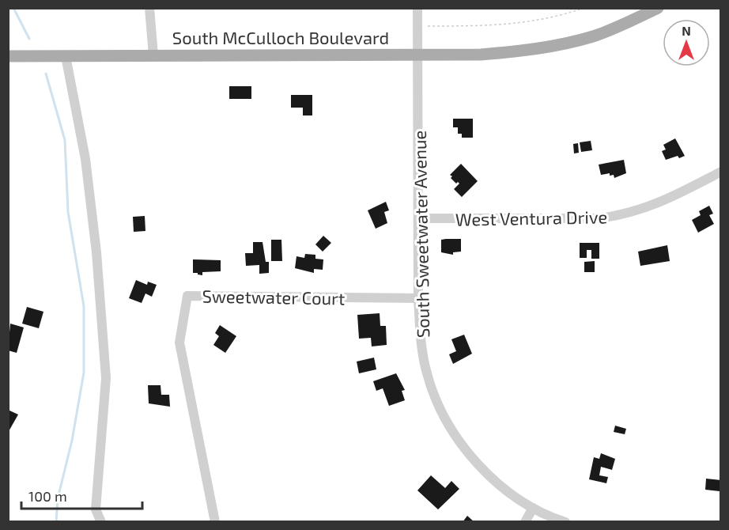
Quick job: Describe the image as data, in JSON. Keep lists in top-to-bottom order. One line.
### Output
{"streets":{"main road":["South McCulloch Boulevard"],"street":["West Ventura Drive","South Sweetwater Avenue","Sweetwater Court"]},"crossings":[["South McCulloch Boulevard","South Sweetwater Avenue"],["West Ventura Drive","South Sweetwater Avenue"],["South Sweetwater Avenue","Sweetwater Court"]],"scale_bar":"100 m","north":"top"}
